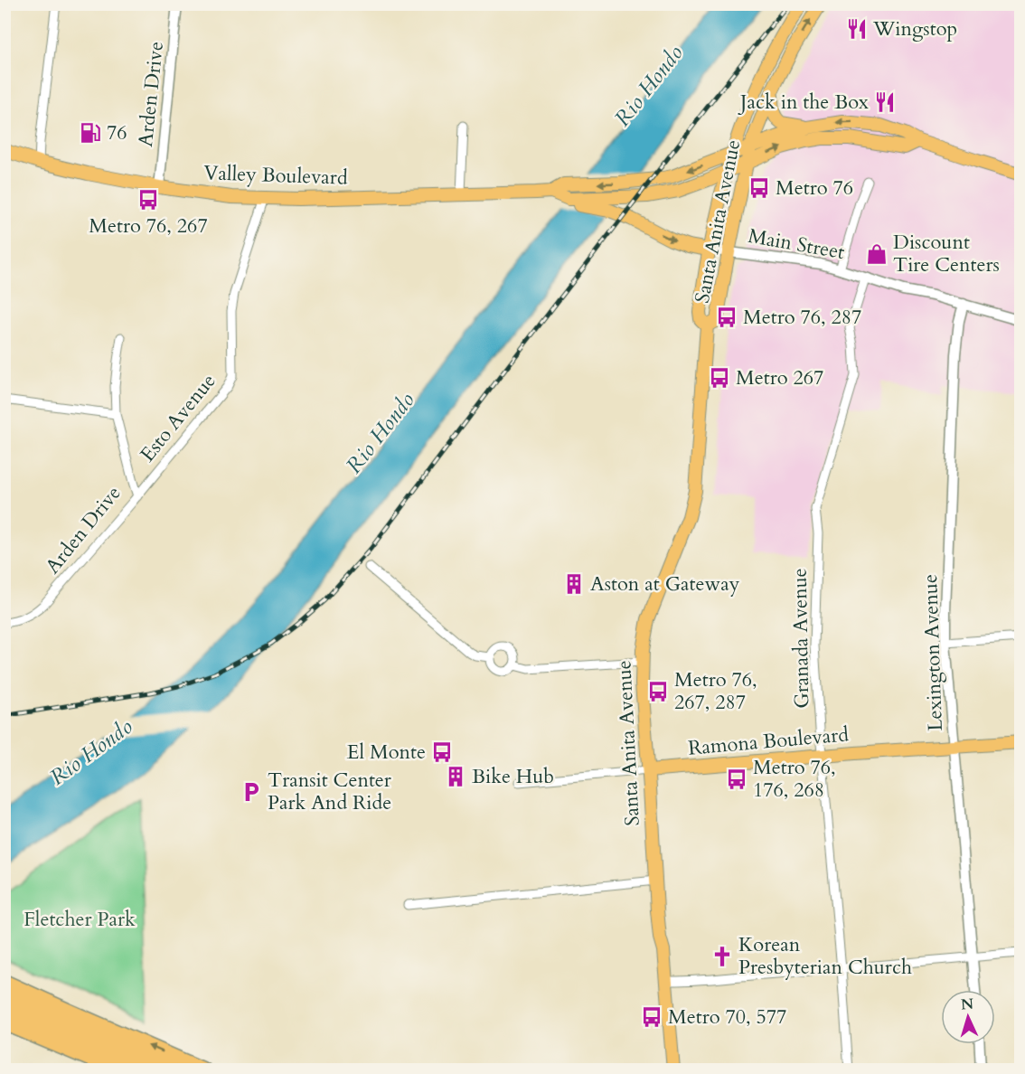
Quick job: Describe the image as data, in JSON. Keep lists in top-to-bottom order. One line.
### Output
{"streets":{"main road":["Valley Boulevard","Santa Anita Avenue","Main Street","Ramona Boulevard"],"street":["Arden Drive","Esto Avenue","Granada Avenue","Lexington Avenue"]},"crossings":[["Arden Drive","Valley Boulevard"],["Arden Drive","Esto Avenue"],["Valley Boulevard","Santa Anita Avenue"],["Valley Boulevard","Main Street"],["Valley Boulevard","Esto Avenue"],["Santa Anita Avenue","Main Street"],["Santa Anita Avenue","Ramona Boulevard"],["Main Street","Granada Avenue"],["Main Street","Lexington Avenue"],["Granada Avenue","Ramona Boulevard"],["Lexington Avenue","Ramona Boulevard"]],"water":["Rio Hondo"],"parks":["Fletcher Park"],"places":{"restaurant":["Wingstop","Jack in the Box"],"fuel station":["76"],"bus stop":["Metro 76","Metro 76, 267","Metro 76, 287","Metro 267","Metro 76, 267, 287","El Monte","Metro 76, 176, 268","Metro 70, 577"],"shop":["Discount Tire Centers"],"building":["Aston at Gateway","Bike Hub"],"parking":["Transit Center Park And Ride"],"church":["Korean Presbyterian Church"]},"north":"top"}
